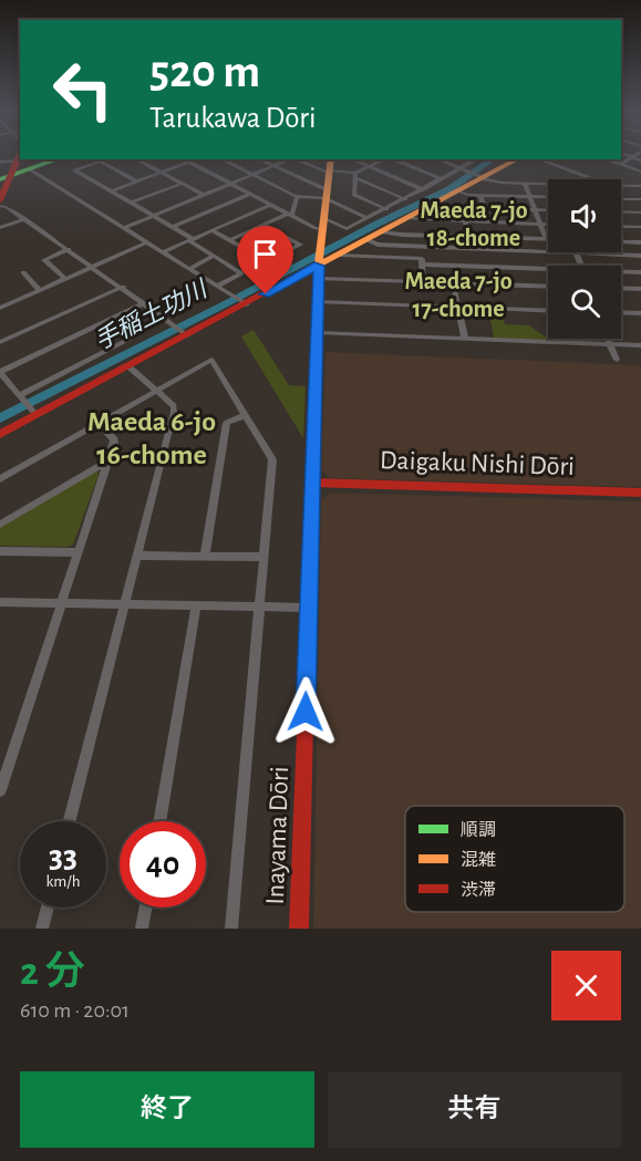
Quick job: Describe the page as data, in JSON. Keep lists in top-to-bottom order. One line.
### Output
{"streets":{"street":["Daigaku Nishi Dōri","Inayama Dōri"]},"crossings":[["Daigaku Nishi Dōri","Inayama Dōri"]],"districts":["Maeda 7-jo 18-chome","Maeda 7-jo 17-chome","Maeda 6-jo 16-chome"],"water":["手稲土功川"],"legend":["順調","混雑","渋滞"],"page":{"turn":["520 m","Tarukawa Dōri"],"speed":"33 km/h","limit":"40","heading":["2 分","610 m · 20:01"],"buttons":["終了","共有"]}}
